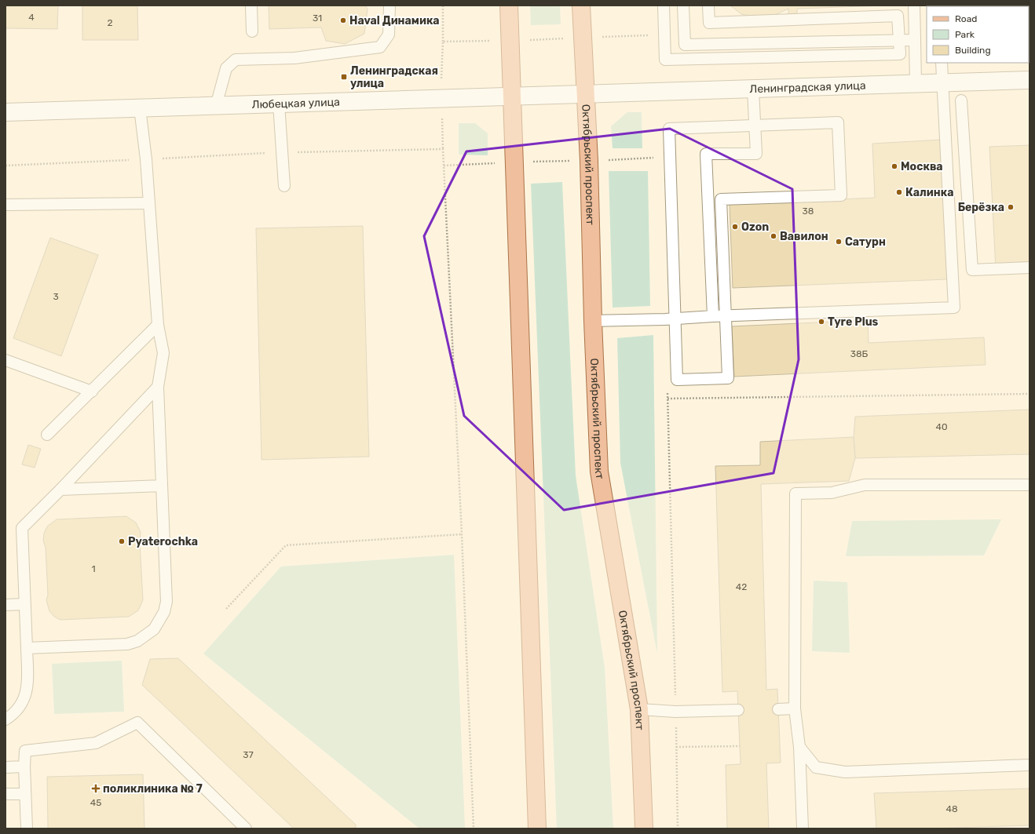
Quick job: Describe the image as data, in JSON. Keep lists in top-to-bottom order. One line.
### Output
{"streets":{"main road":["Октябрьский проспект"],"street":["Ленинградская улица","Любецкая улица"]},"crossings":[["Ленинградская улица","Любецкая улица"],["Ленинградская улица","Октябрьский проспект"],["Любецкая улица","Октябрьский проспект"]],"places":{"other":["Haval Динамика","Москва","Калинка","Берёзка","Ozon","Вавилон","Сатурн","Tyre Plus","Pyaterochka"],"transit":["Ленинградская улица"],"health":["поликлиника № 7"]},"house_numbers":["4","31","2","38","3","38Б","40","1","42","37","45","48"],"legend":["Road","Park","Building"]}
